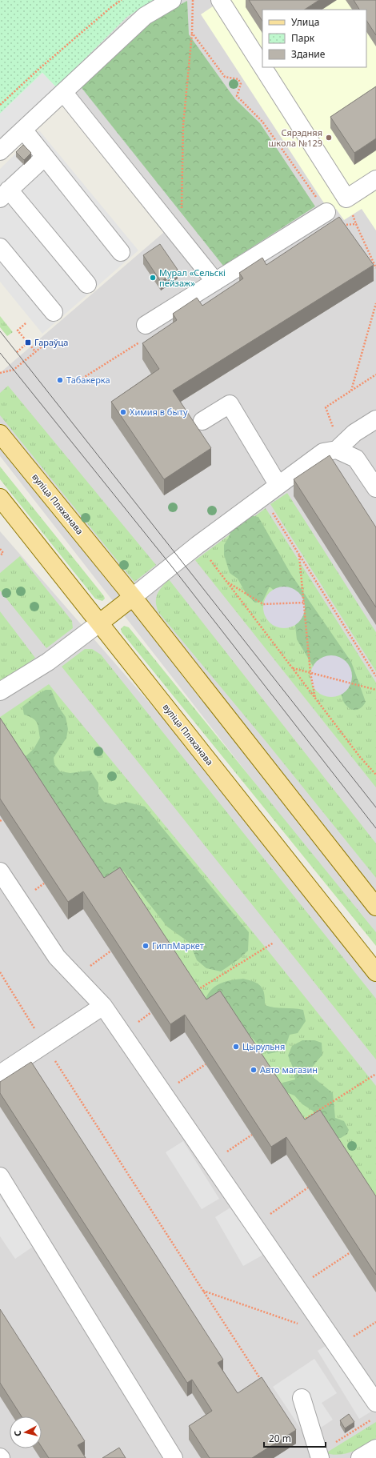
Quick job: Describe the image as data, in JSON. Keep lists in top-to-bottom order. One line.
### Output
{"streets":{"main road":["вуліца Пляханава"]},"places":{"other":["Сярэдняя школа №129","Мурал «Сельскі пейзаж»","Табакерка","Химия в быту","ГиппМаркет","Цырульня","Авто магазин"],"transit":["Гараўца"]},"legend":["Улица","Парк","Здание"],"scale_bar":"20 m","north":"left"}
